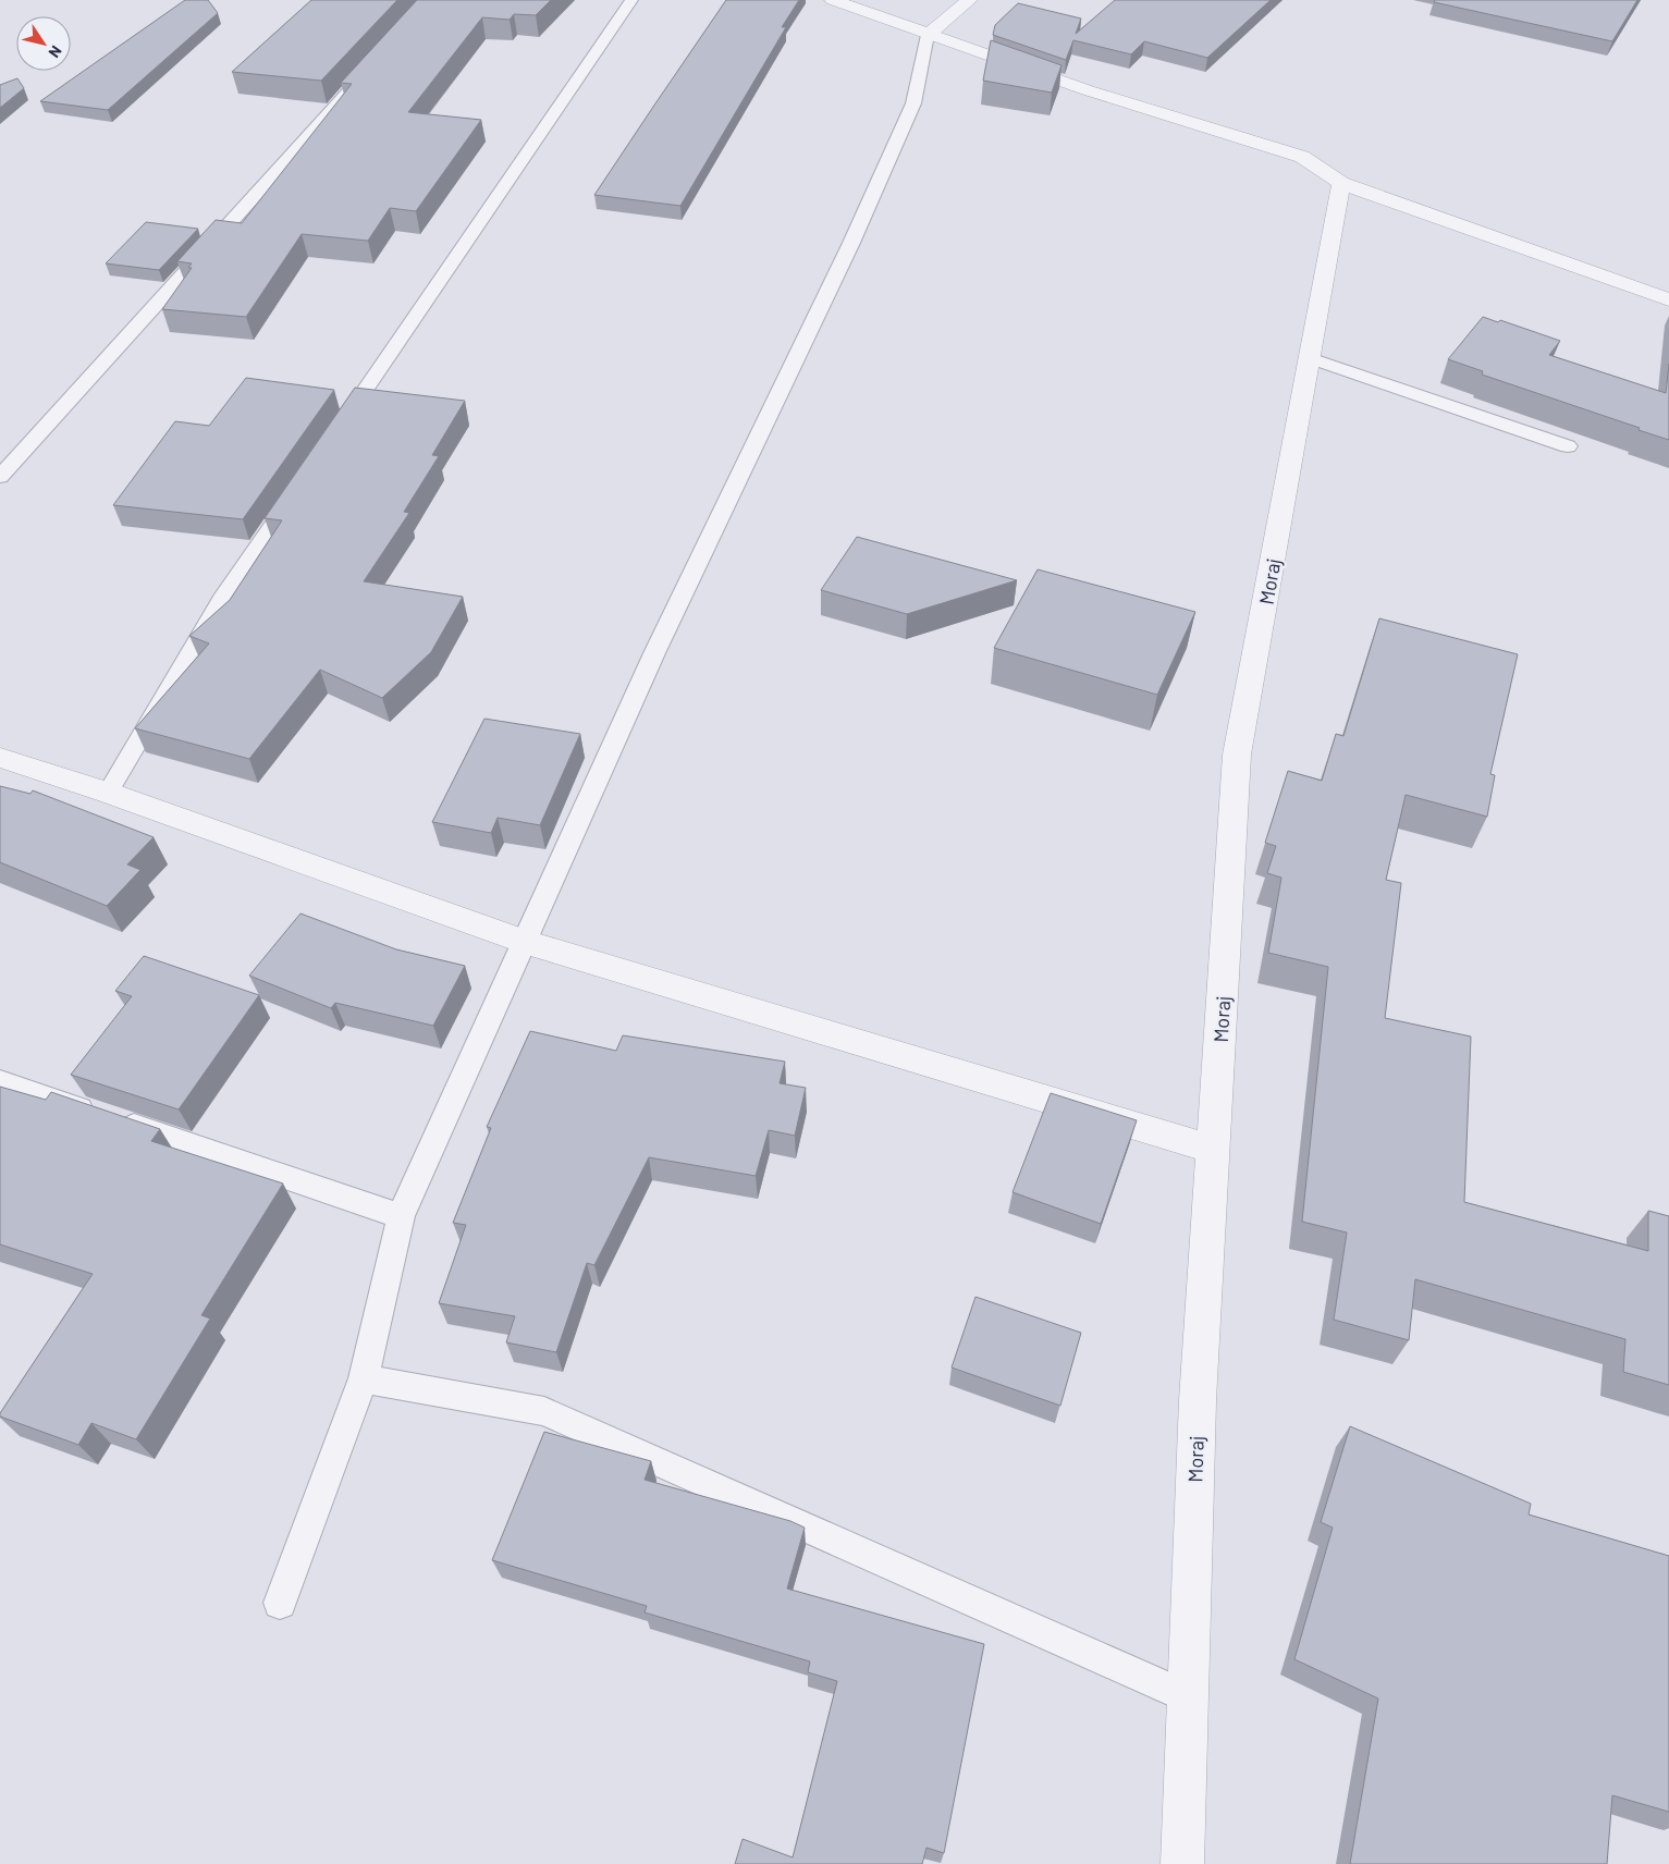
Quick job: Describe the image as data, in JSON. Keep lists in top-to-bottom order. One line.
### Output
{"streets":{"street":["Moraj"]},"north":"bottom right"}
